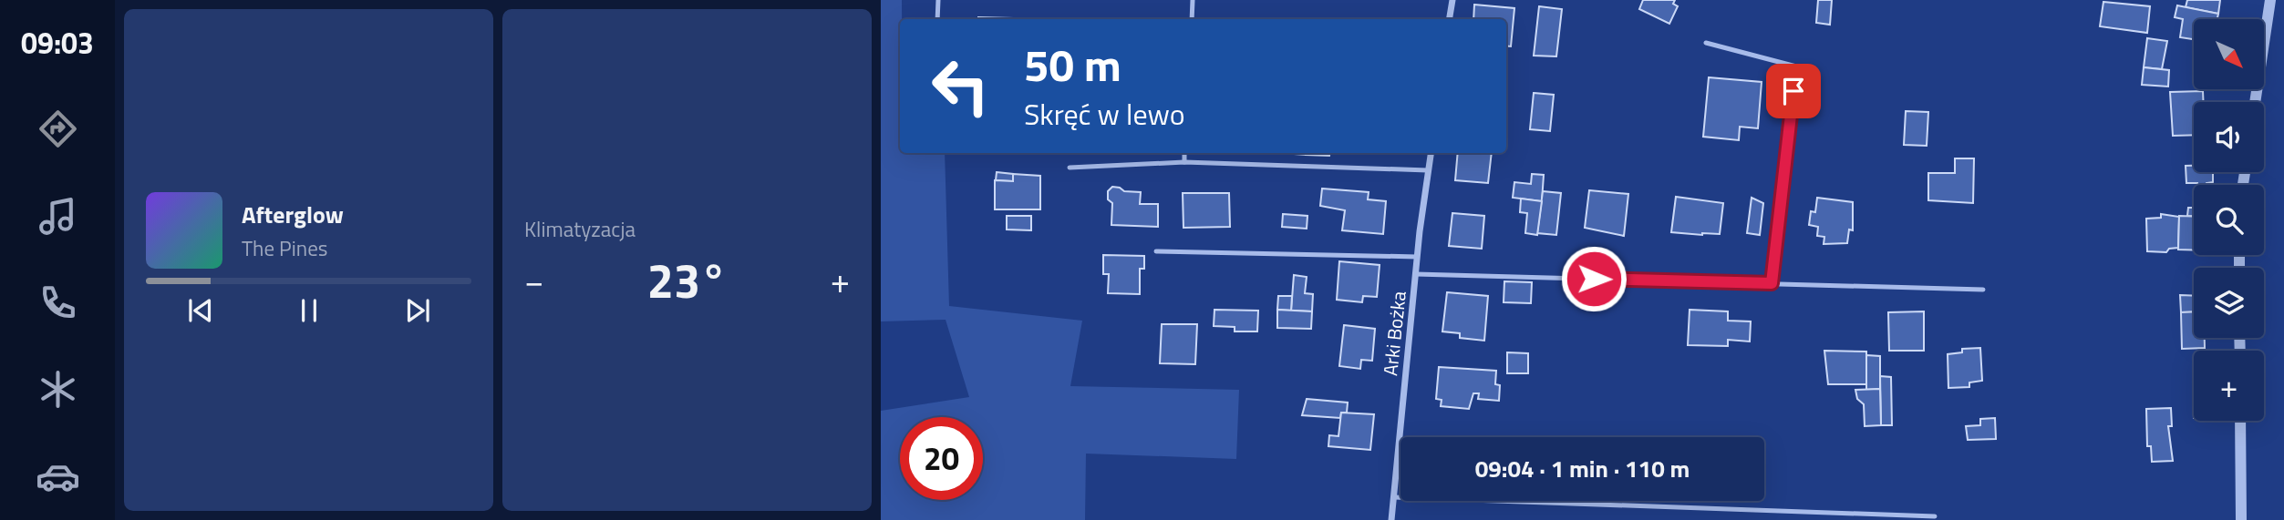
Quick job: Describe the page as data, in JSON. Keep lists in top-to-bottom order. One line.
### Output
{"streets":{"street":["Arki Bożka"]},"north":"bottom right","page":{"tabs":"09:03","tile":"Klimatyzacja","map_buttons":"+","turn":["50 m","Skręć w lewo"],"song":["Afterglow","The Pines"],"heat":["−","23°","+"],"limit":"20","trip":"09:04 · 1 min · 110 m"}}
